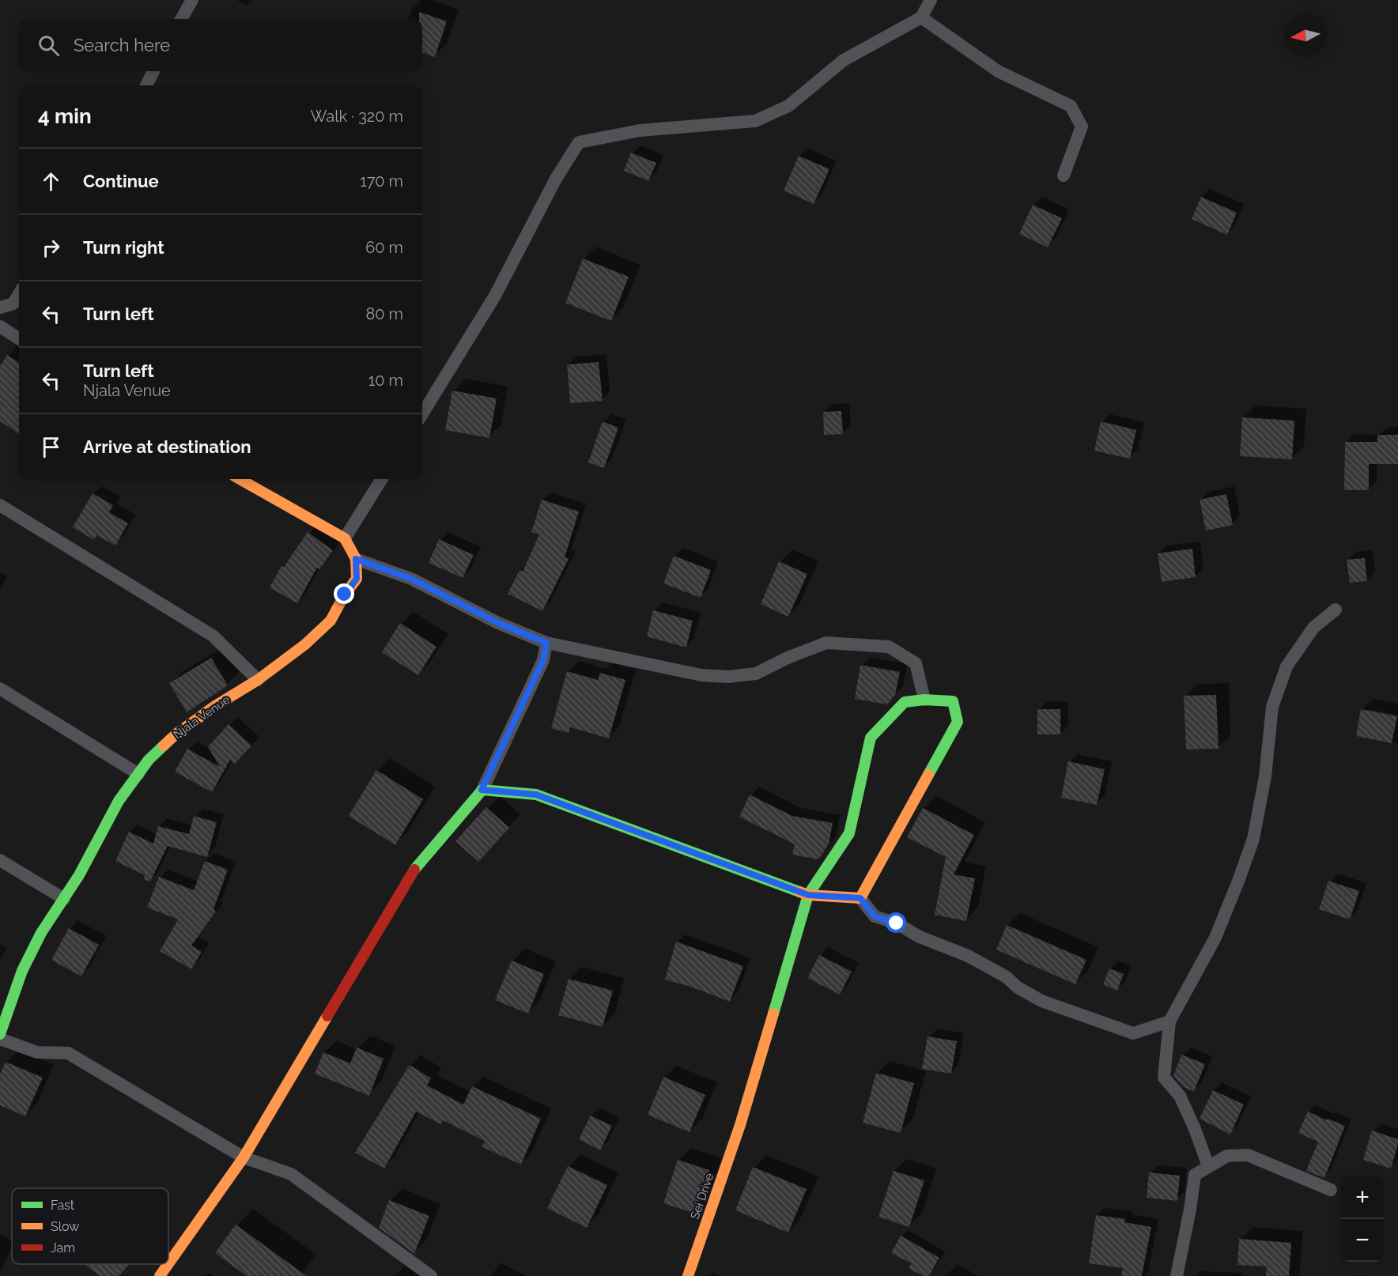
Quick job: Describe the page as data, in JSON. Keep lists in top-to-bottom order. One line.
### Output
{"streets":{"street":["Njala Venue","Sei Drive"]},"legend":["Fast","Slow","Jam"],"north":"left","page":{"search":"Search here","heading":["4 min","Walk · 320 m"],"list":[["Continue","170 m"],["Turn right","60 m"],["Turn left","80 m"],["Turn left","Njala Venue","10 m"],"Arrive at destination"],"map_buttons":["+","−"]}}
